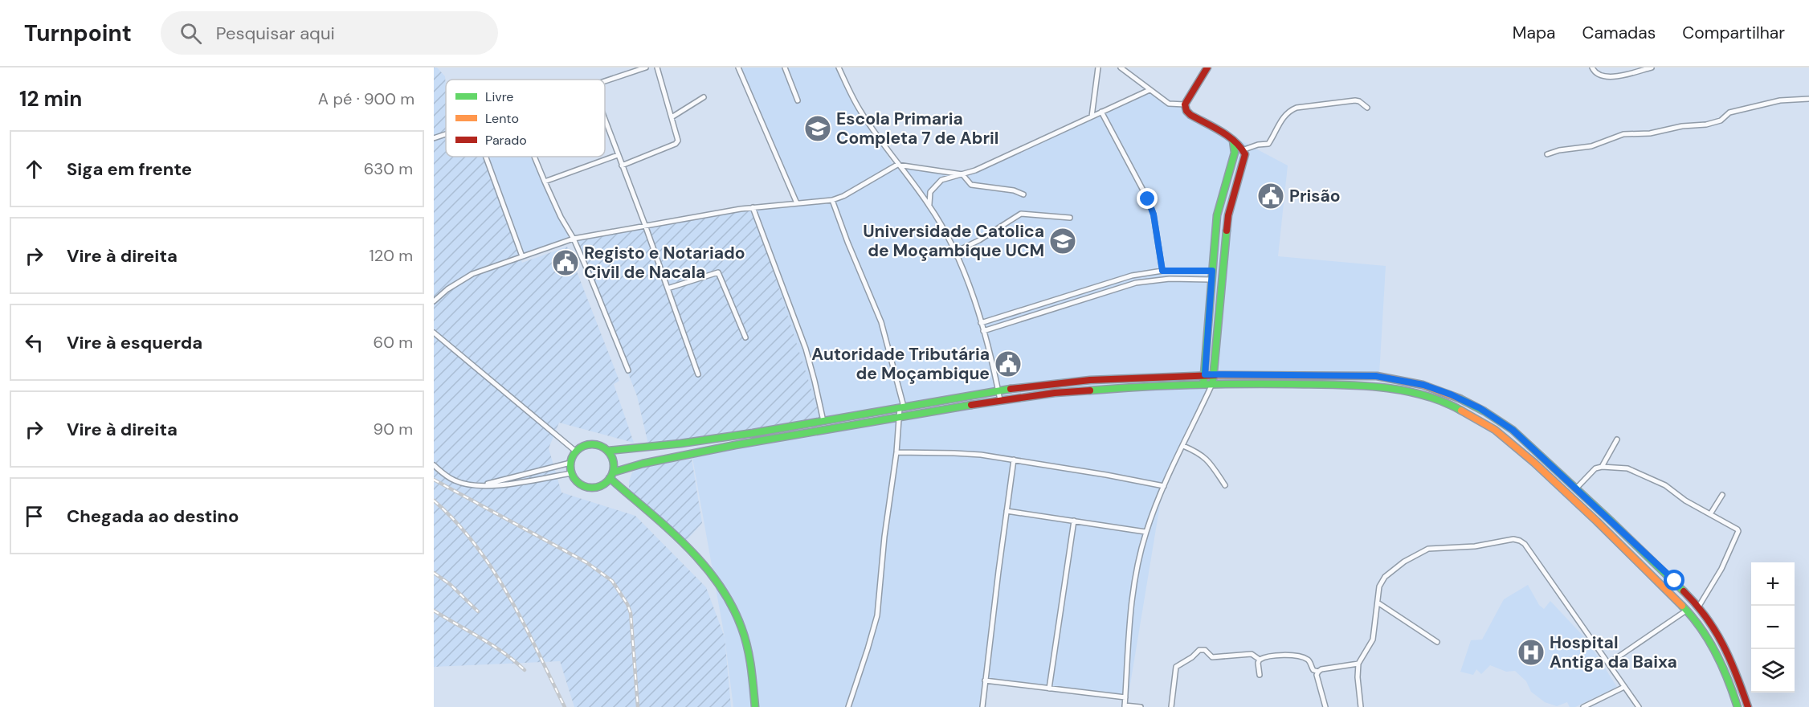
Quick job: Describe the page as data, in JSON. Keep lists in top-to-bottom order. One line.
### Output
{"places":{"school or university":["Escola Primaria Completa 7 de Abril","Universidade Catolica de Moçambique UCM"],"public building":["Prisão","Registo e Notariado Civil de Nacala","Autoridade Tributária de Moçambique"],"hospital":["Hospital Antiga da Baixa"]},"legend":["Livre","Lento","Parado"],"page":{"header":"Turnpoint","search":"Pesquisar aqui","nav":["Mapa","Camadas","Compartilhar"],"heading":["12 min","A pé · 900 m"],"list":[["Siga em frente","630 m"],["Vire à direita","120 m"],["Vire à esquerda","60 m"],["Vire à direita","90 m"],"Chegada ao destino"],"map_buttons":["+","−"]}}
